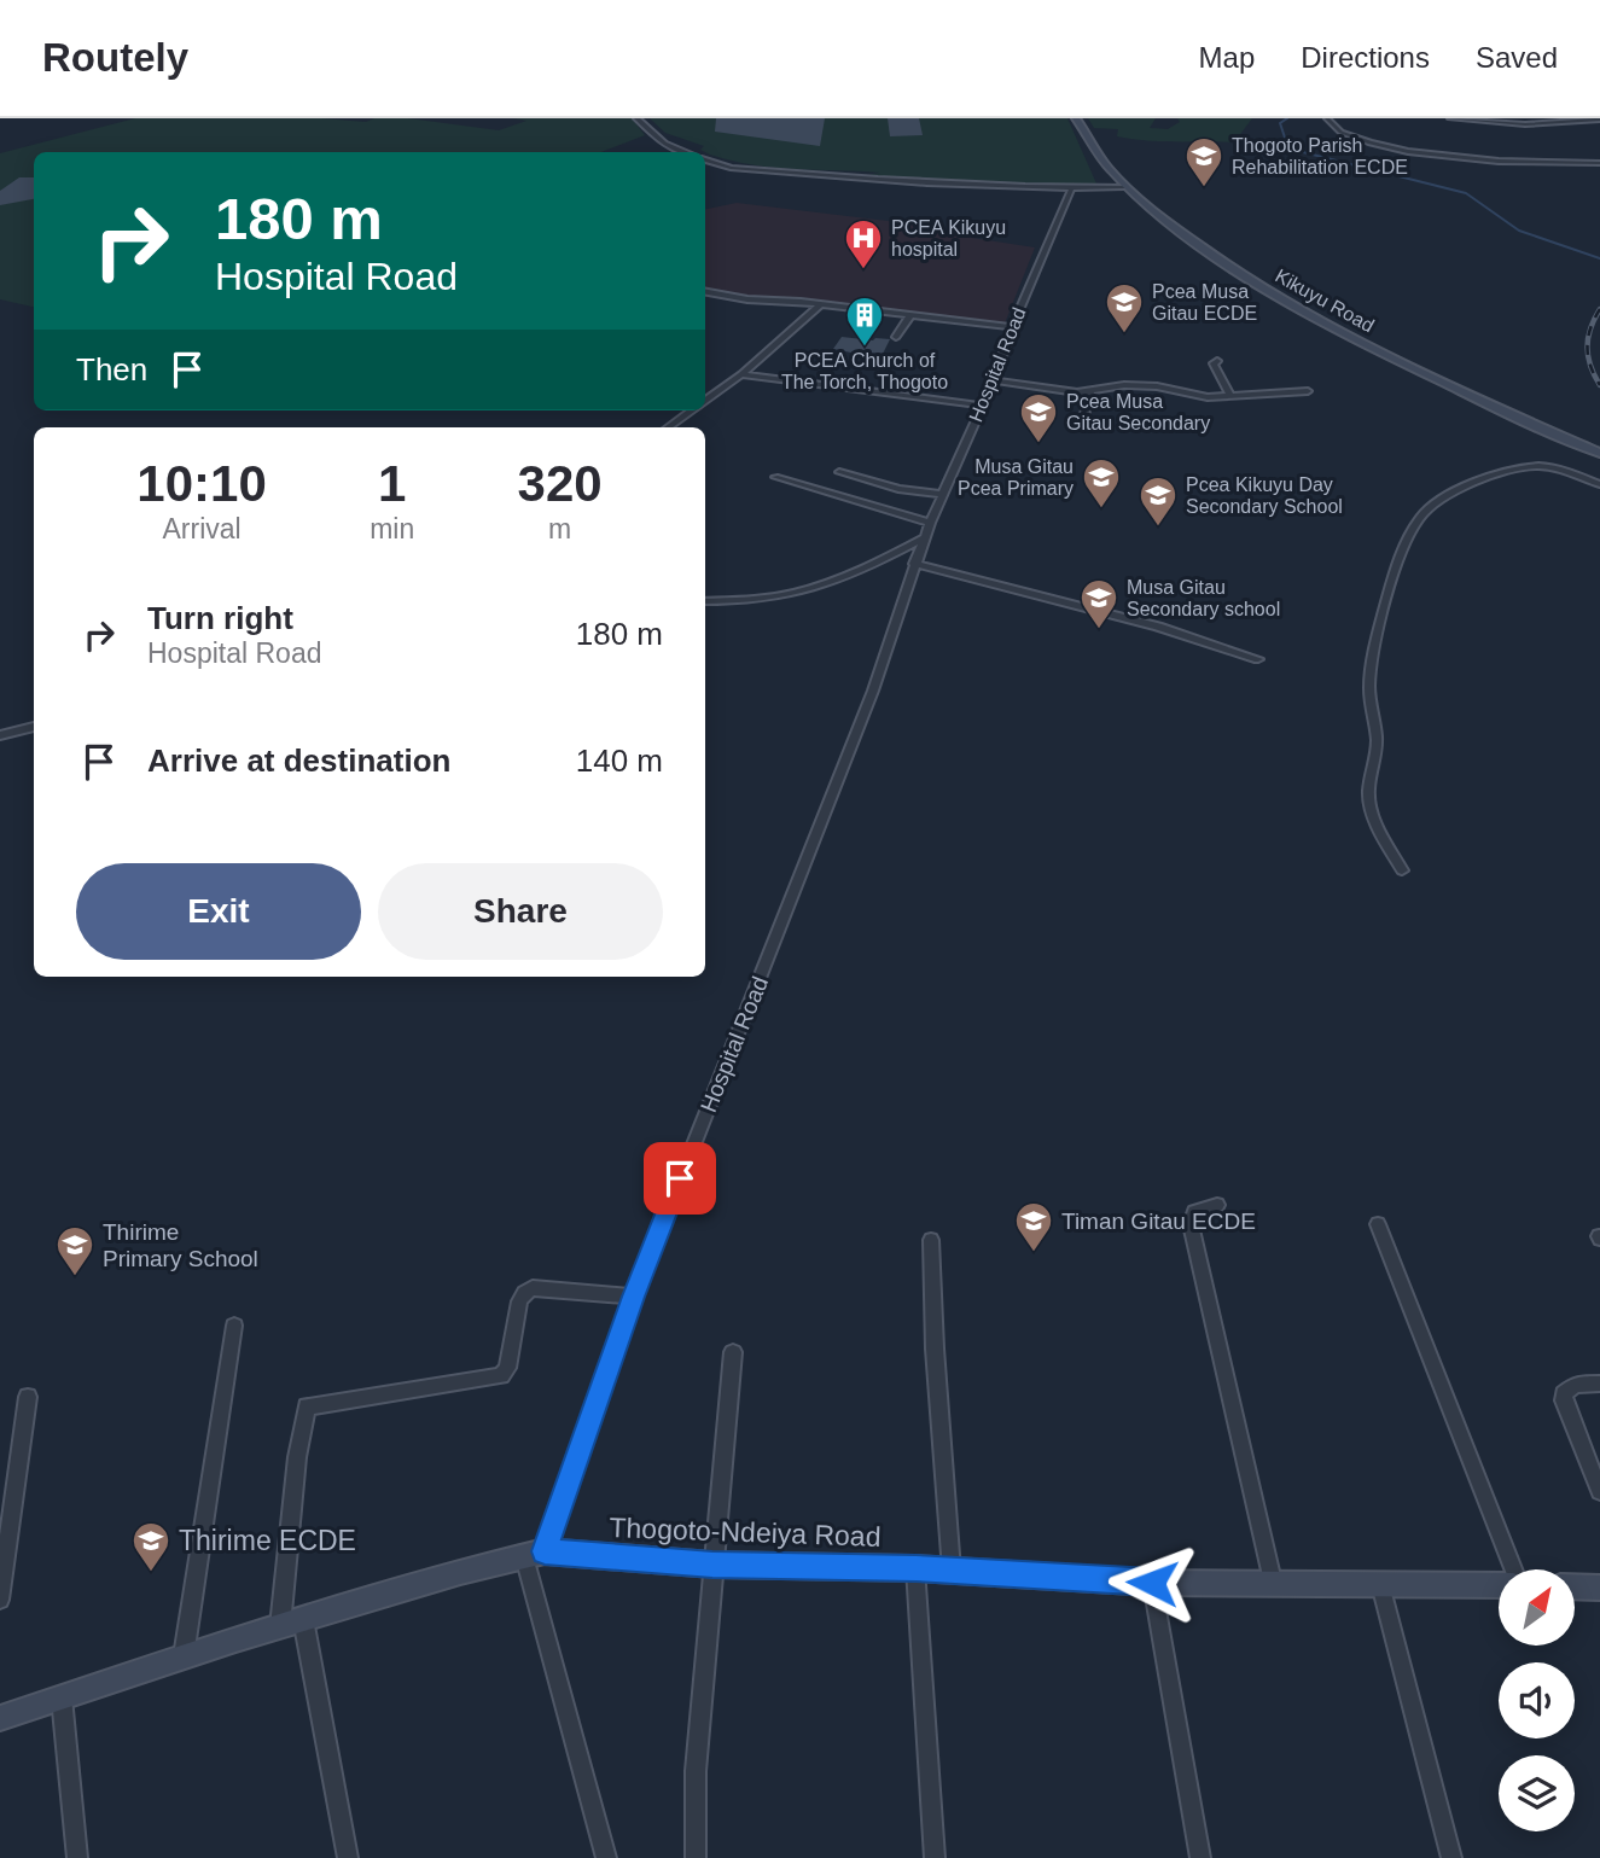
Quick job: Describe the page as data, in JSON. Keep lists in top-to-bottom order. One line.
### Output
{"streets":{"main road":["Kikuyu Road","Thogoto-Ndeiya Road"],"street":["Hospital Road"]},"crossings":[["Hospital Road","Thogoto-Ndeiya Road"]],"places":{"school or university":["Thogoto Parish Rehabilitation ECDE","Pcea Musa Gitau ECDE","Pcea Musa Gitau Secondary","Musa Gitau Pcea Primary","Pcea Kikuyu Day Secondary School","Musa Gitau Secondary school","Timan Gitau ECDE","Thirime Primary School","Thirime ECDE"],"hospital":["PCEA Kikuyu hospital"],"building":["PCEA Church of The Torch, Thogoto"]},"north":"top right","page":{"header":"Routely","nav":["Map","Directions","Saved"],"turn":["180 m","Hospital Road"],"then":"Then","eta":["10:10","Arrival","1","min","320","m"],"list":[{"name":"Turn right","note":"Hospital Road","value":"180 m"},{"name":"Arrive at destination","value":"140 m"}],"buttons":["Exit","Share"]}}
